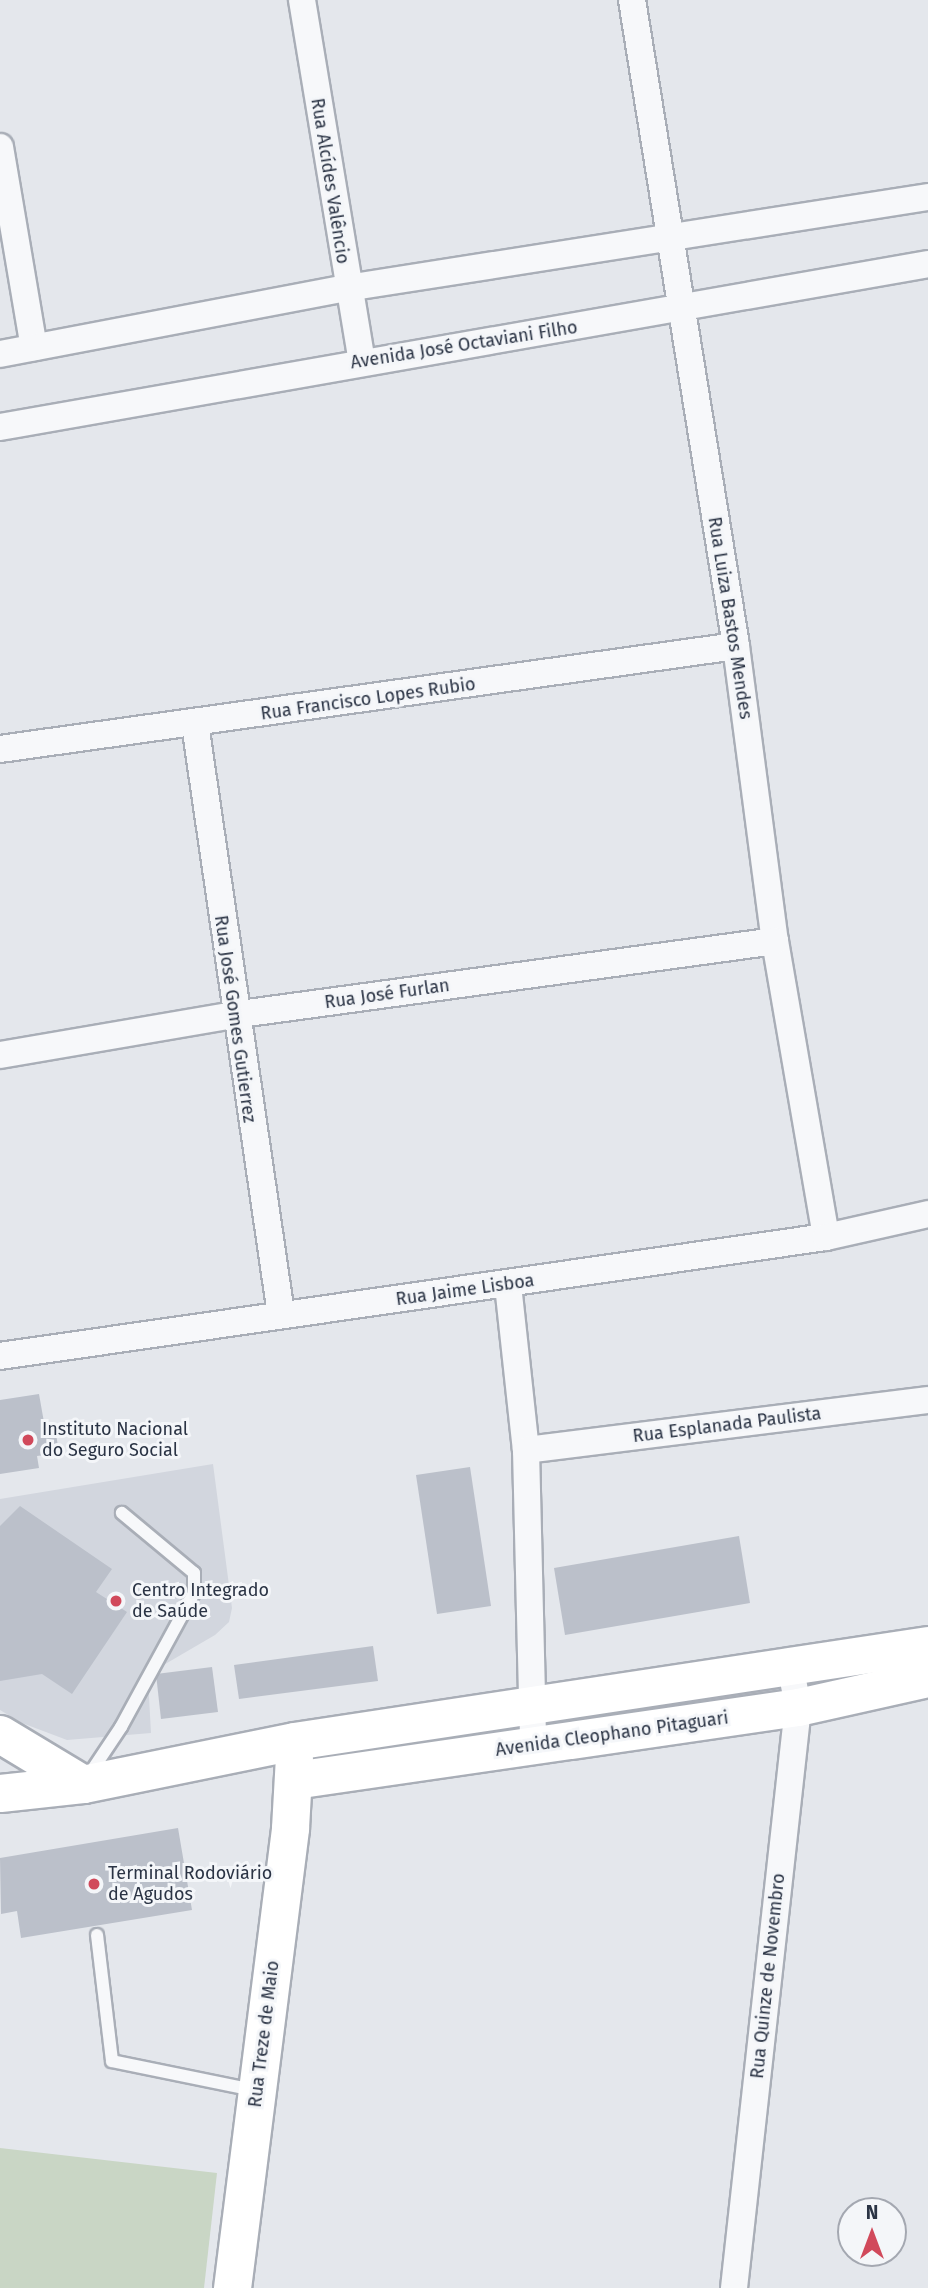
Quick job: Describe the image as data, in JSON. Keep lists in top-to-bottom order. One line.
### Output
{"streets":{"street":["Rua Alcídes Valêncio","Avenida José Octaviani Filho","Rua Luiza Bastos Mendes","Rua Francisco Lopes Rubio","Rua José Furlan","Rua José Gomes Gutierrez","Rua Jaime Lisboa","Rua Esplanada Paulista","Avenida Cleophano Pitaguari","Rua Quinze de Novembro","Rua Treze de Maio"]},"crossings":[["Rua Alcídes Valêncio","Avenida José Octaviani Filho"],["Avenida José Octaviani Filho","Rua Luiza Bastos Mendes"],["Rua Luiza Bastos Mendes","Rua Francisco Lopes Rubio"],["Rua Luiza Bastos Mendes","Rua José Furlan"],["Rua Luiza Bastos Mendes","Rua Jaime Lisboa"],["Rua Francisco Lopes Rubio","Rua José Gomes Gutierrez"],["Rua José Furlan","Rua José Gomes Gutierrez"],["Rua José Gomes Gutierrez","Rua Jaime Lisboa"],["Avenida Cleophano Pitaguari","Rua Quinze de Novembro"],["Avenida Cleophano Pitaguari","Rua Treze de Maio"]],"places":["Instituto Nacional do Seguro Social","Centro Integrado de Saúde","Terminal Rodoviário de Agudos"],"north":"top"}
